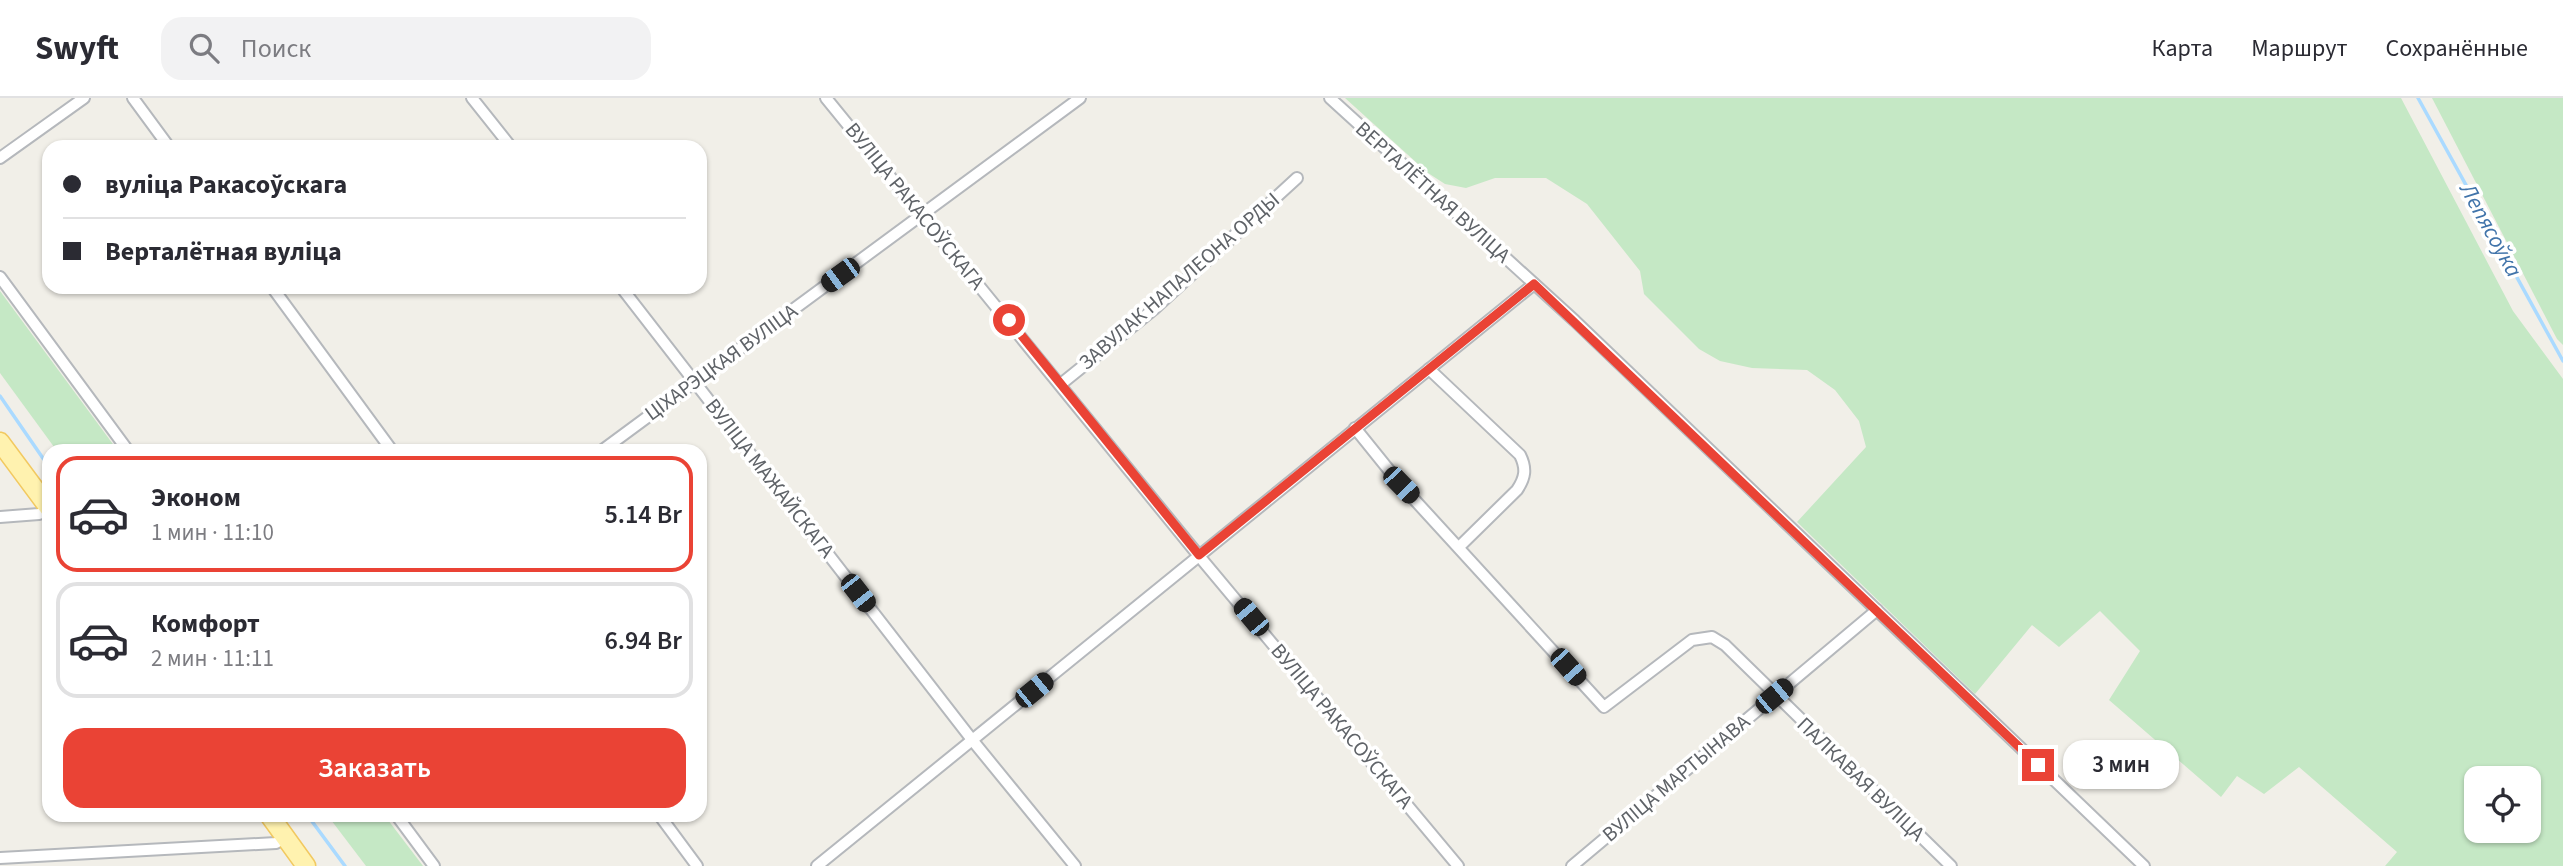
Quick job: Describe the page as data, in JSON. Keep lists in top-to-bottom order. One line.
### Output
{"streets":{"street":["ВЕРТАЛЁТНАЯ ВУЛІЦА","ВУЛІЦА РАКАСОЎСКАГА","ЗАВУЛАК НАПАЛЕОНА ОРДЫ","ЦІХАРЭЦКАЯ ВУЛІЦА","ВУЛІЦА МАЖАЙСКАГА","ВУЛІЦА МАРТЫНАВА","ПАЛКАВАЯ ВУЛІЦА"]},"crossings":[["ВЕРТАЛЁТНАЯ ВУЛІЦА","ВУЛІЦА МАРТЫНАВА"],["ВУЛІЦА РАКАСОЎСКАГА","ЗАВУЛАК НАПАЛЕОНА ОРДЫ"],["ВУЛІЦА РАКАСОЎСКАГА","ЦІХАРЭЦКАЯ ВУЛІЦА"],["ЦІХАРЭЦКАЯ ВУЛІЦА","ВУЛІЦА МАЖАЙСКАГА"],["ВУЛІЦА МАРТЫНАВА","ПАЛКАВАЯ ВУЛІЦА"]],"water":["Лепясоўка"],"page":{"header":"Swyft","search":"Поиск","nav":["Карта","Маршрут","Сохранённые"],"banner":["вуліца Ракасоўскага","Верталётная вуліца"],"list":[{"name":"Эконом","note":"1 мин · 11:10","value":"5.14 Br"},{"name":"Комфорт","note":"2 мин · 11:11","value":"6.94 Br"}],"buttons":"Заказать","bubble":"3 мин"}}
